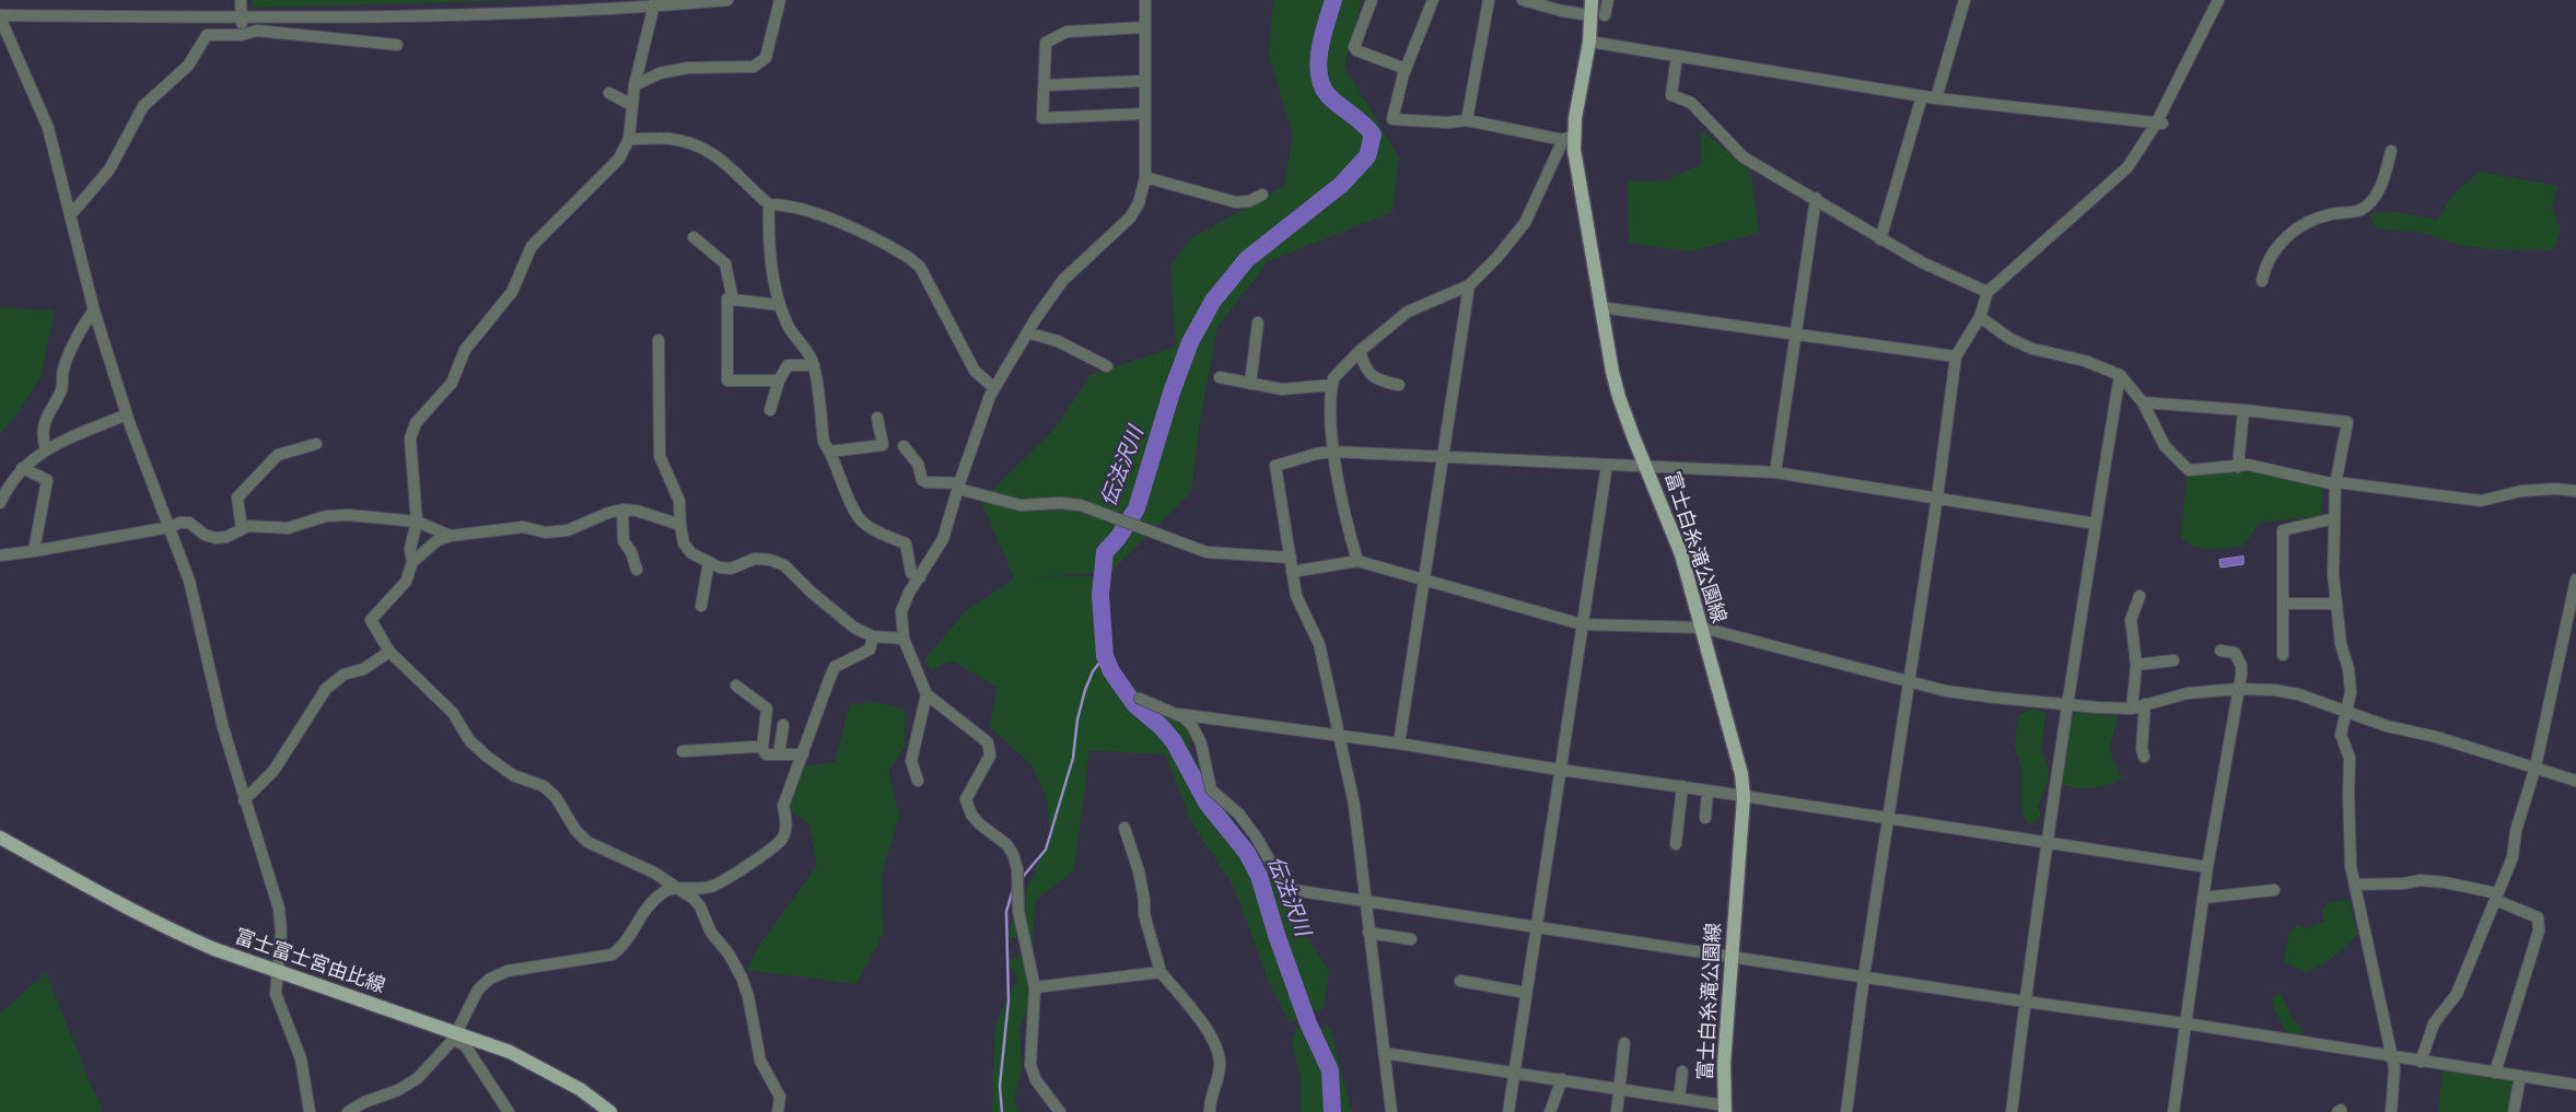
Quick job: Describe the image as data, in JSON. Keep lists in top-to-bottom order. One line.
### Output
{"streets":{"main road":["富士白糸滝公園線","富士富士宮由比線"]},"water":["伝法沢川"]}
